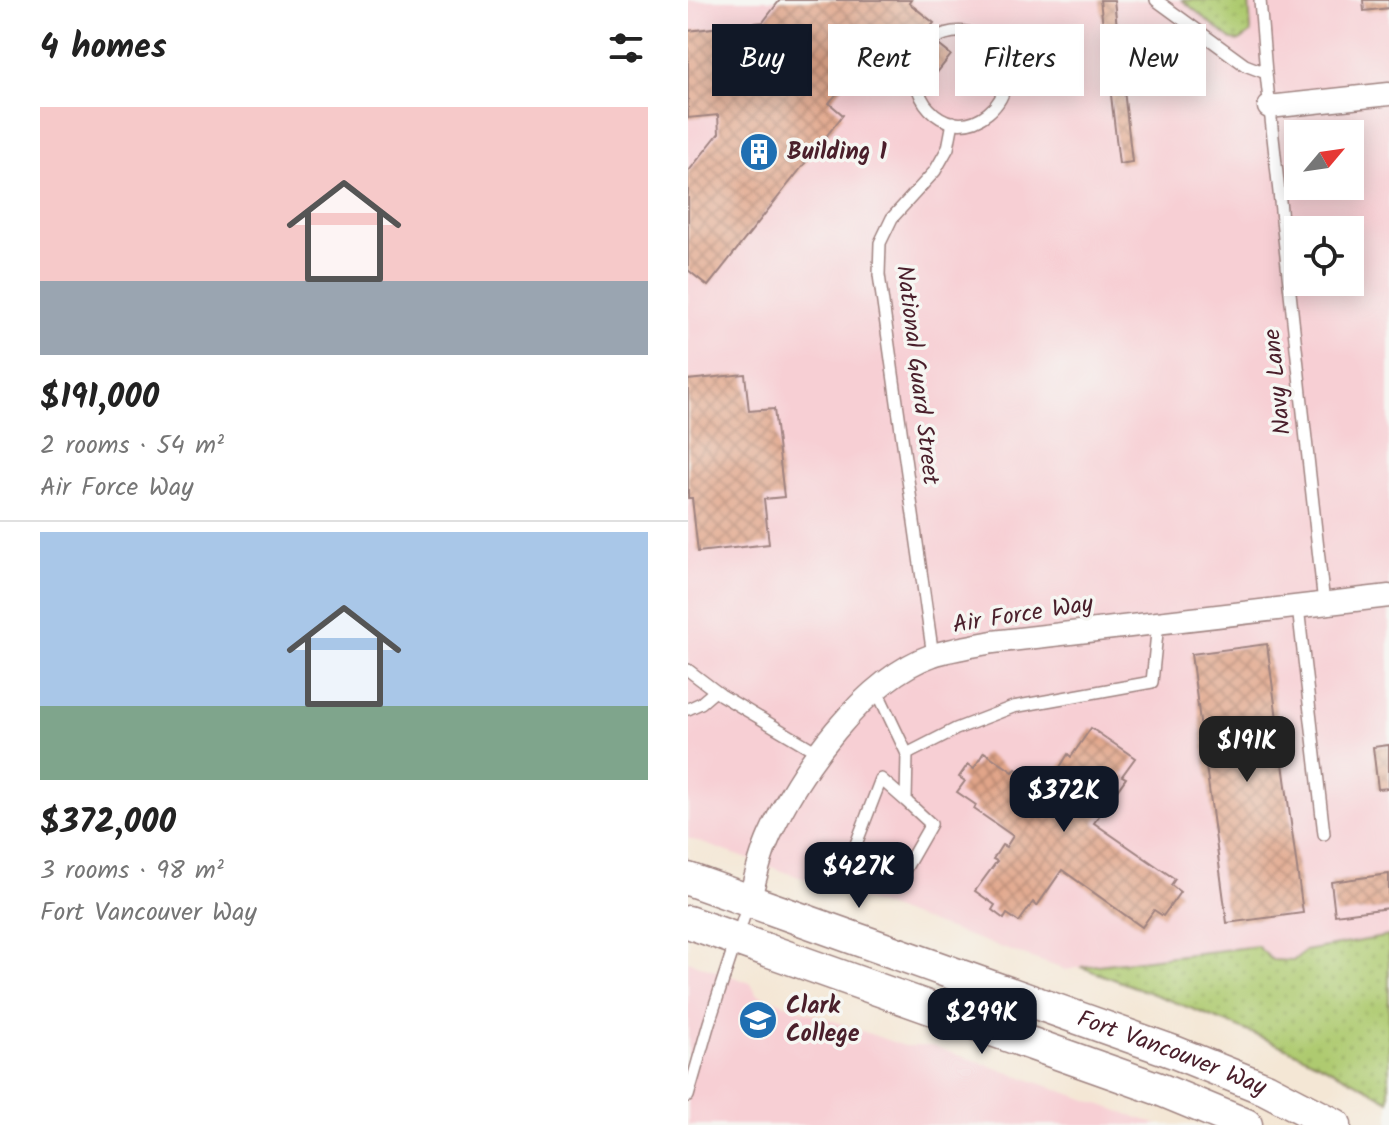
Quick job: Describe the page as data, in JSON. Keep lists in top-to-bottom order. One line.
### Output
{"streets":{"street":["Air Force Way","Fort Vancouver Way"],"lane":["National Guard Street","Navy Lane"]},"crossings":[["National Guard Street","Air Force Way"],["Navy Lane","Air Force Way"],["Air Force Way","Fort Vancouver Way"]],"places":{"building":["Building 1"],"school or university":["Clark College"]},"north":"top right","page":{"heading":"4 homes","chip":["Buy","Rent","Filters","New"],"list":[{"name":"$191,000","note":"2 rooms · 54 m² · Air Force Way"},{"name":"$372,000","note":"3 rooms · 98 m² · Fort Vancouver Way"}],"price":["$191K","$372K","$427K","$299K"]}}
